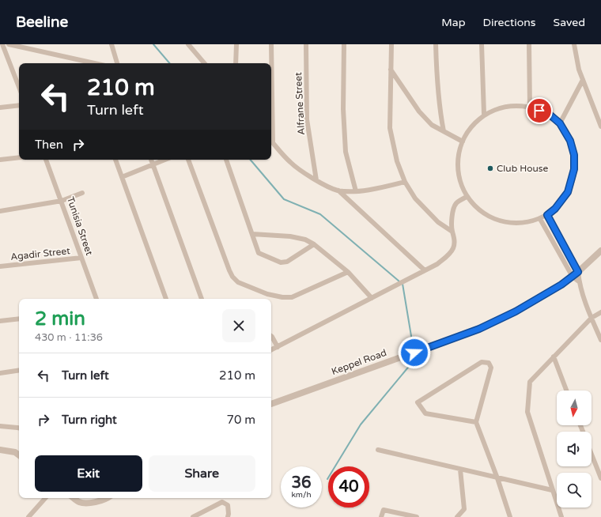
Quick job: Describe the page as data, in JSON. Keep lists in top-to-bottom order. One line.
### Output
{"streets":{"street":["Alfrane Street","Tunisia Street","Agadir Street","Keppel Road"]},"crossings":[["Tunisia Street","Agadir Street"]],"places":["Club House"],"north":"bottom","page":{"header":"Beeline","nav":["Map","Directions","Saved"],"turn":["210 m","Turn left"],"then":"Then","heading":["2 min","430 m · 11:36"],"list":[{"name":"Turn left","value":"210 m"},{"name":"Turn right","value":"70 m"}],"buttons":["Exit","Share"],"speed":"36 km/h","limit":"40"}}
